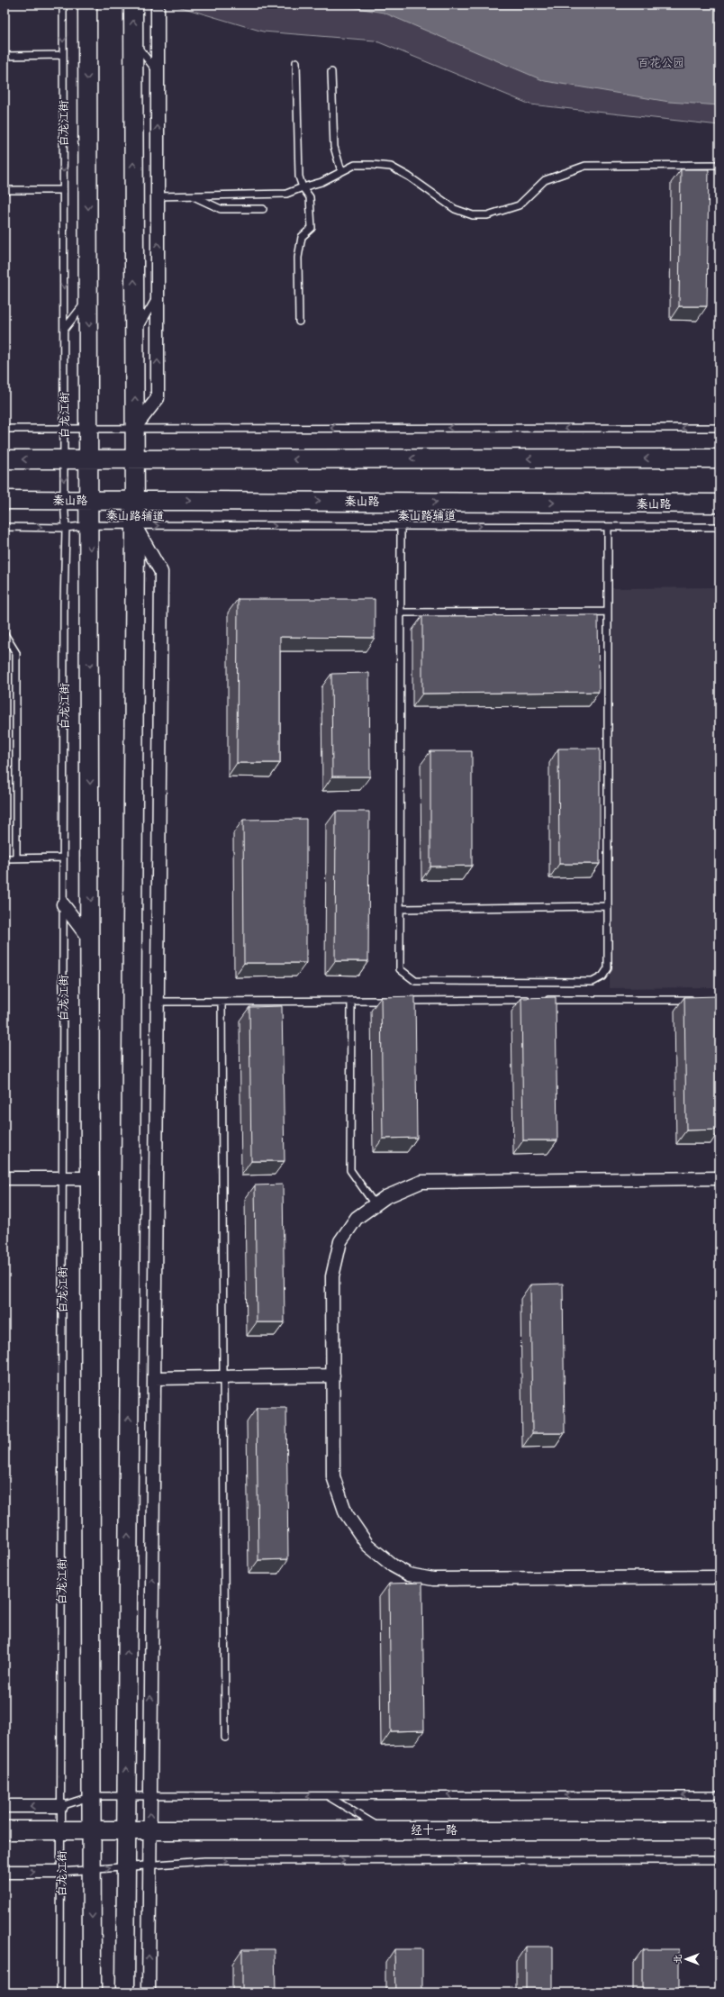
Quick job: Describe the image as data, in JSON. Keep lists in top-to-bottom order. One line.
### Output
{"streets":{"main road":["秦山路","经十一路"],"lane":["白龙江街","秦山路辅道"]},"crossings":[["白龙江街","秦山路"],["白龙江街","秦山路辅道"],["白龙江街","经十一路"]],"one_way":["秦山路辅道"],"parks":["百花公园"],"north":"left"}
